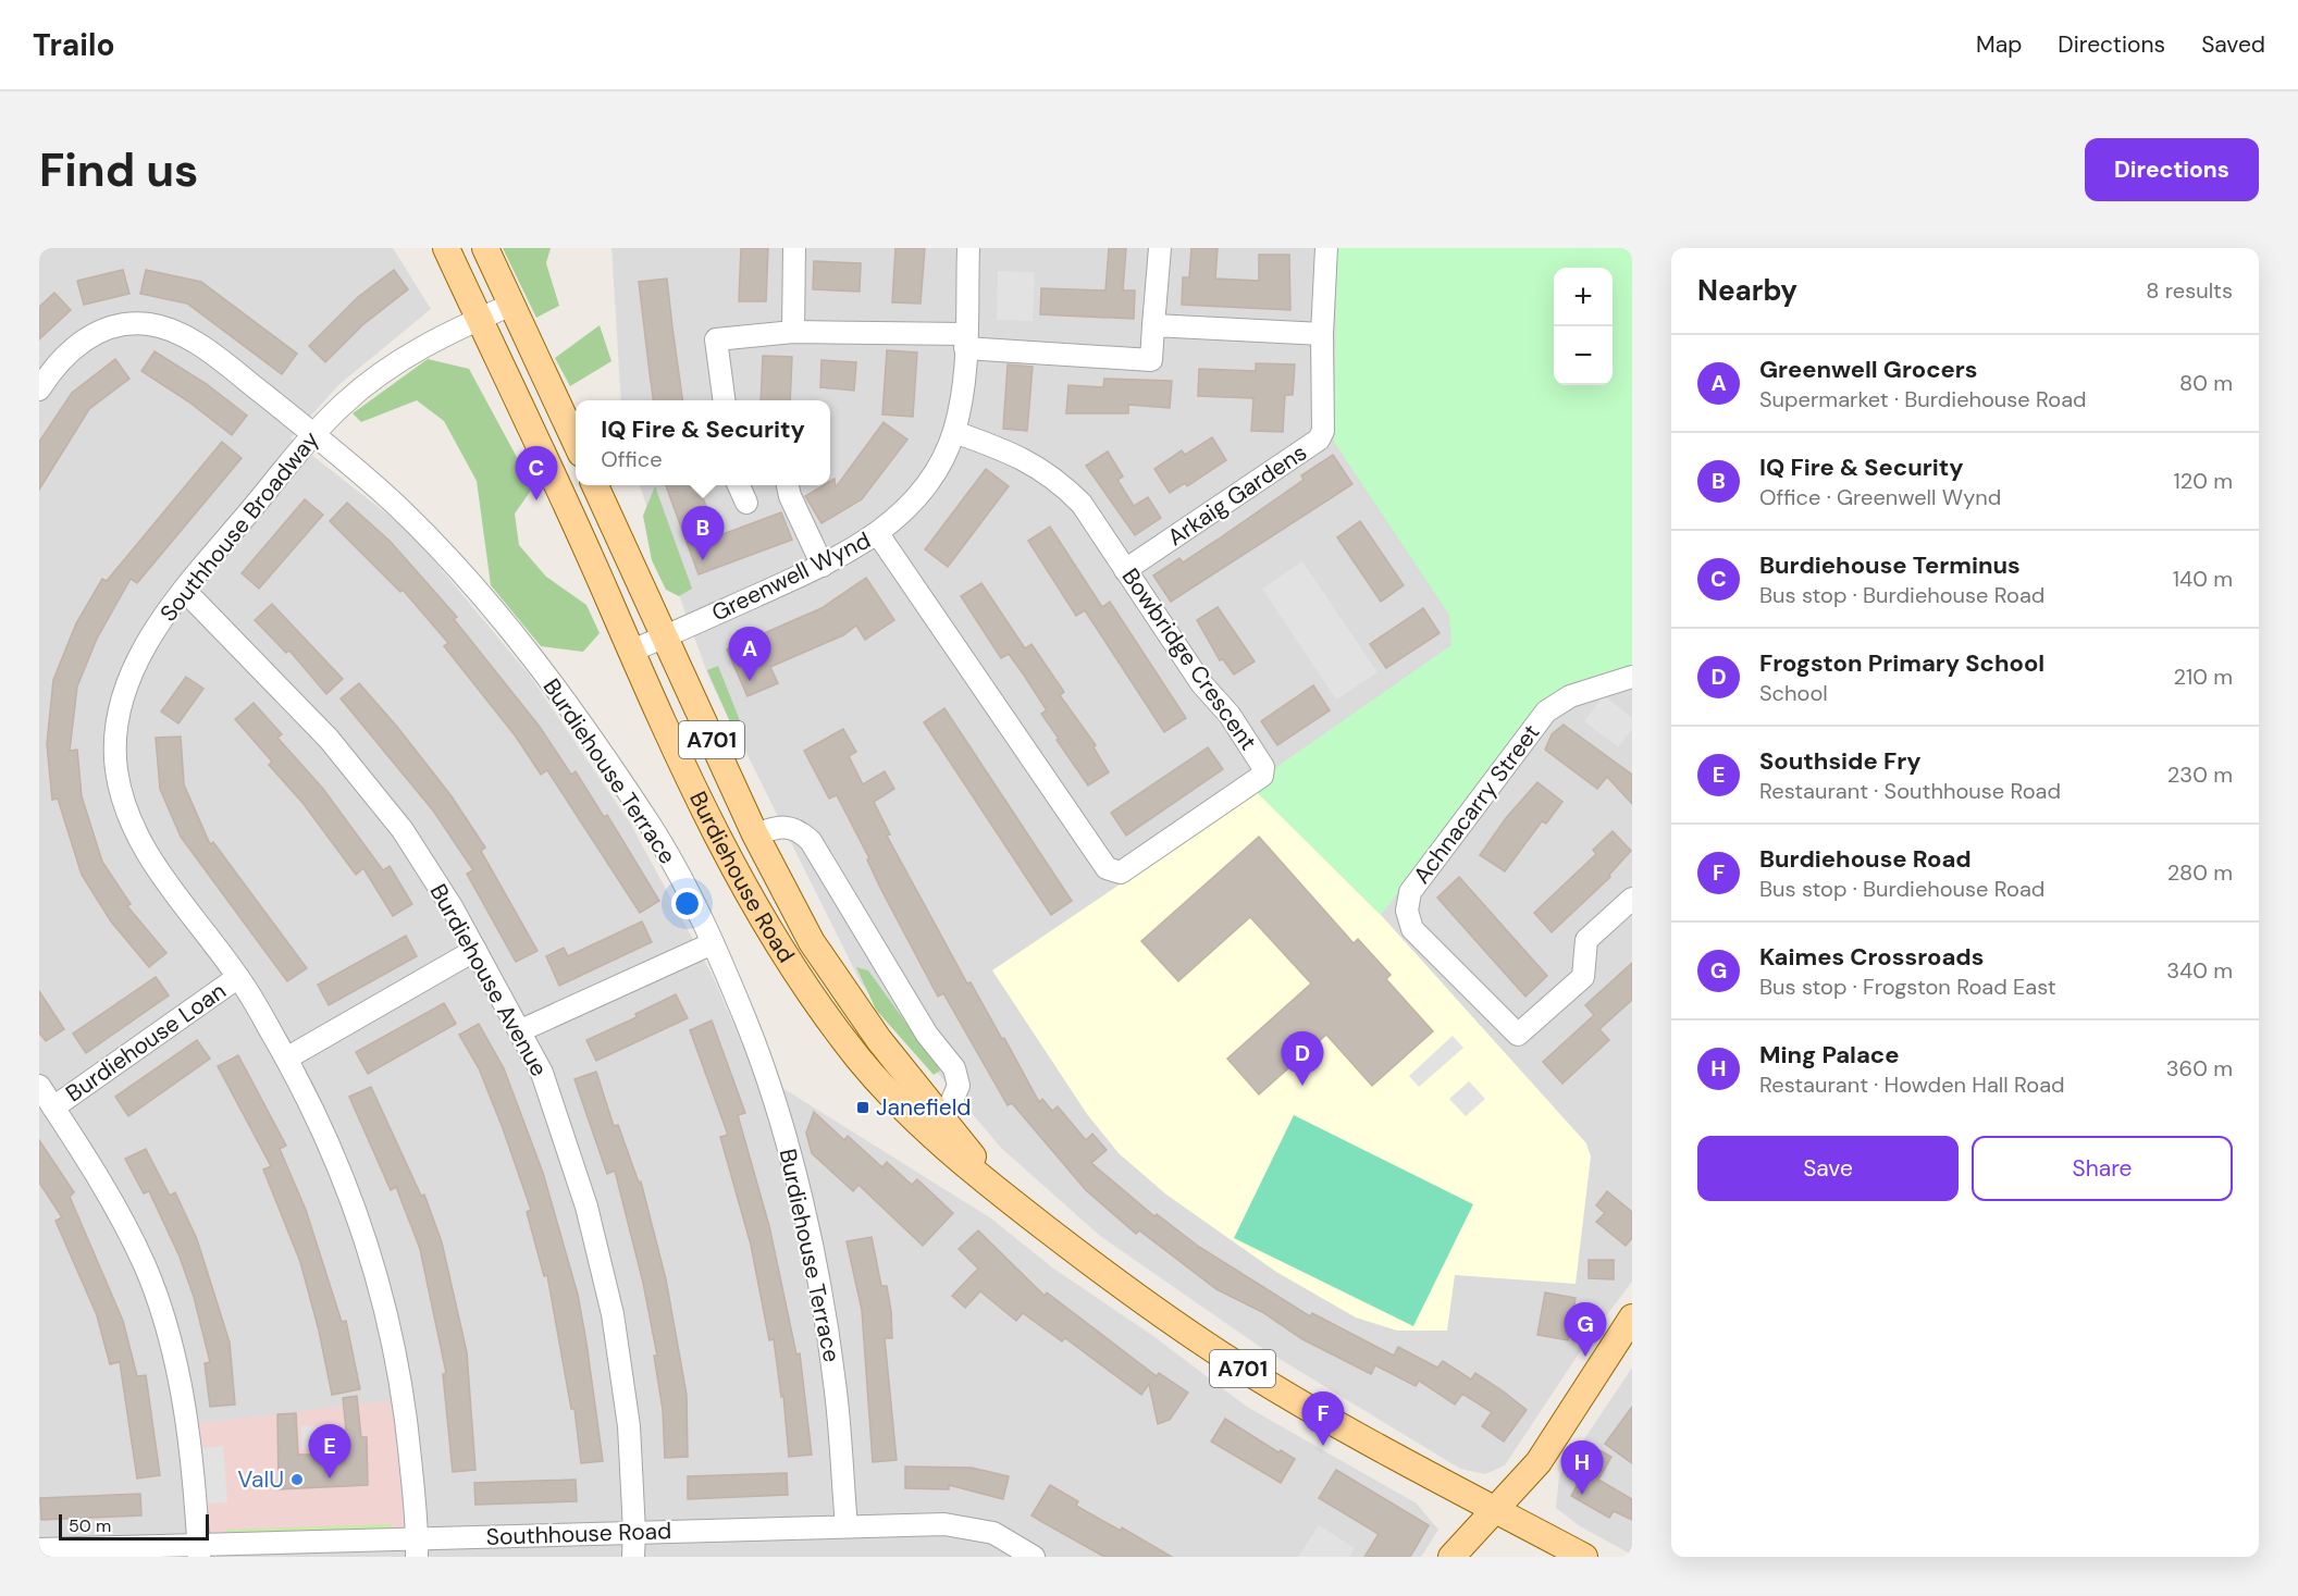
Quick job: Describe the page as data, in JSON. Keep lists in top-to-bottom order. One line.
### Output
{"streets":{"main road":["A701","Burdiehouse Road"],"street":["Arkaig Gardens","Southhouse Broadway","Greenwell Wynd","Bowbridge Crescent","Burdiehouse Terrace","Achnacarry Street","Burdiehouse Avenue","Burdiehouse Loan","Southhouse Road"]},"crossings":[["Arkaig Gardens","Bowbridge Crescent"],["Southhouse Broadway","Burdiehouse Terrace"],["Southhouse Broadway","Burdiehouse Road"],["Southhouse Broadway","Burdiehouse Avenue"],["Southhouse Broadway","Burdiehouse Loan"],["Southhouse Broadway","Southhouse Road"],["Greenwell Wynd","Bowbridge Crescent"],["Greenwell Wynd","Burdiehouse Road"],["A701","Burdiehouse Road"],["Burdiehouse Terrace","Southhouse Road"],["Burdiehouse Avenue","Southhouse Road"]],"places":{"transit":["Janefield"],"other":["ValU"]},"scale_bar":"50 m","page":{"header":"Trailo","nav":["Map","Directions","Saved"],"buttons":["Directions",["Save","Share"]],"title":"Find us","heading":["Nearby","8 results"],"map_buttons":["+","−"],"list":[{"mark":"A","name":"Greenwell Grocers","note":"Supermarket · Burdiehouse Road","value":"80 m"},{"mark":"B","name":"IQ Fire & Security","note":"Office · Greenwell Wynd","value":"120 m"},{"mark":"C","name":"Burdiehouse Terminus","note":"Bus stop · Burdiehouse Road","value":"140 m"},{"mark":"D","name":"Frogston Primary School","note":"School","value":"210 m"},{"mark":"E","name":"Southside Fry","note":"Restaurant · Southhouse Road","value":"230 m"},{"mark":"F","name":"Burdiehouse Road","note":"Bus stop · Burdiehouse Road","value":"280 m"},{"mark":"G","name":"Kaimes Crossroads","note":"Bus stop · Frogston Road East","value":"340 m"},{"mark":"H","name":"Ming Palace","note":"Restaurant · Howden Hall Road","value":"360 m"}],"popup":["IQ Fire & Security","Office"],"pins":["C","B","A","D","G","F","E","H"],"scale":"50 m"}}
